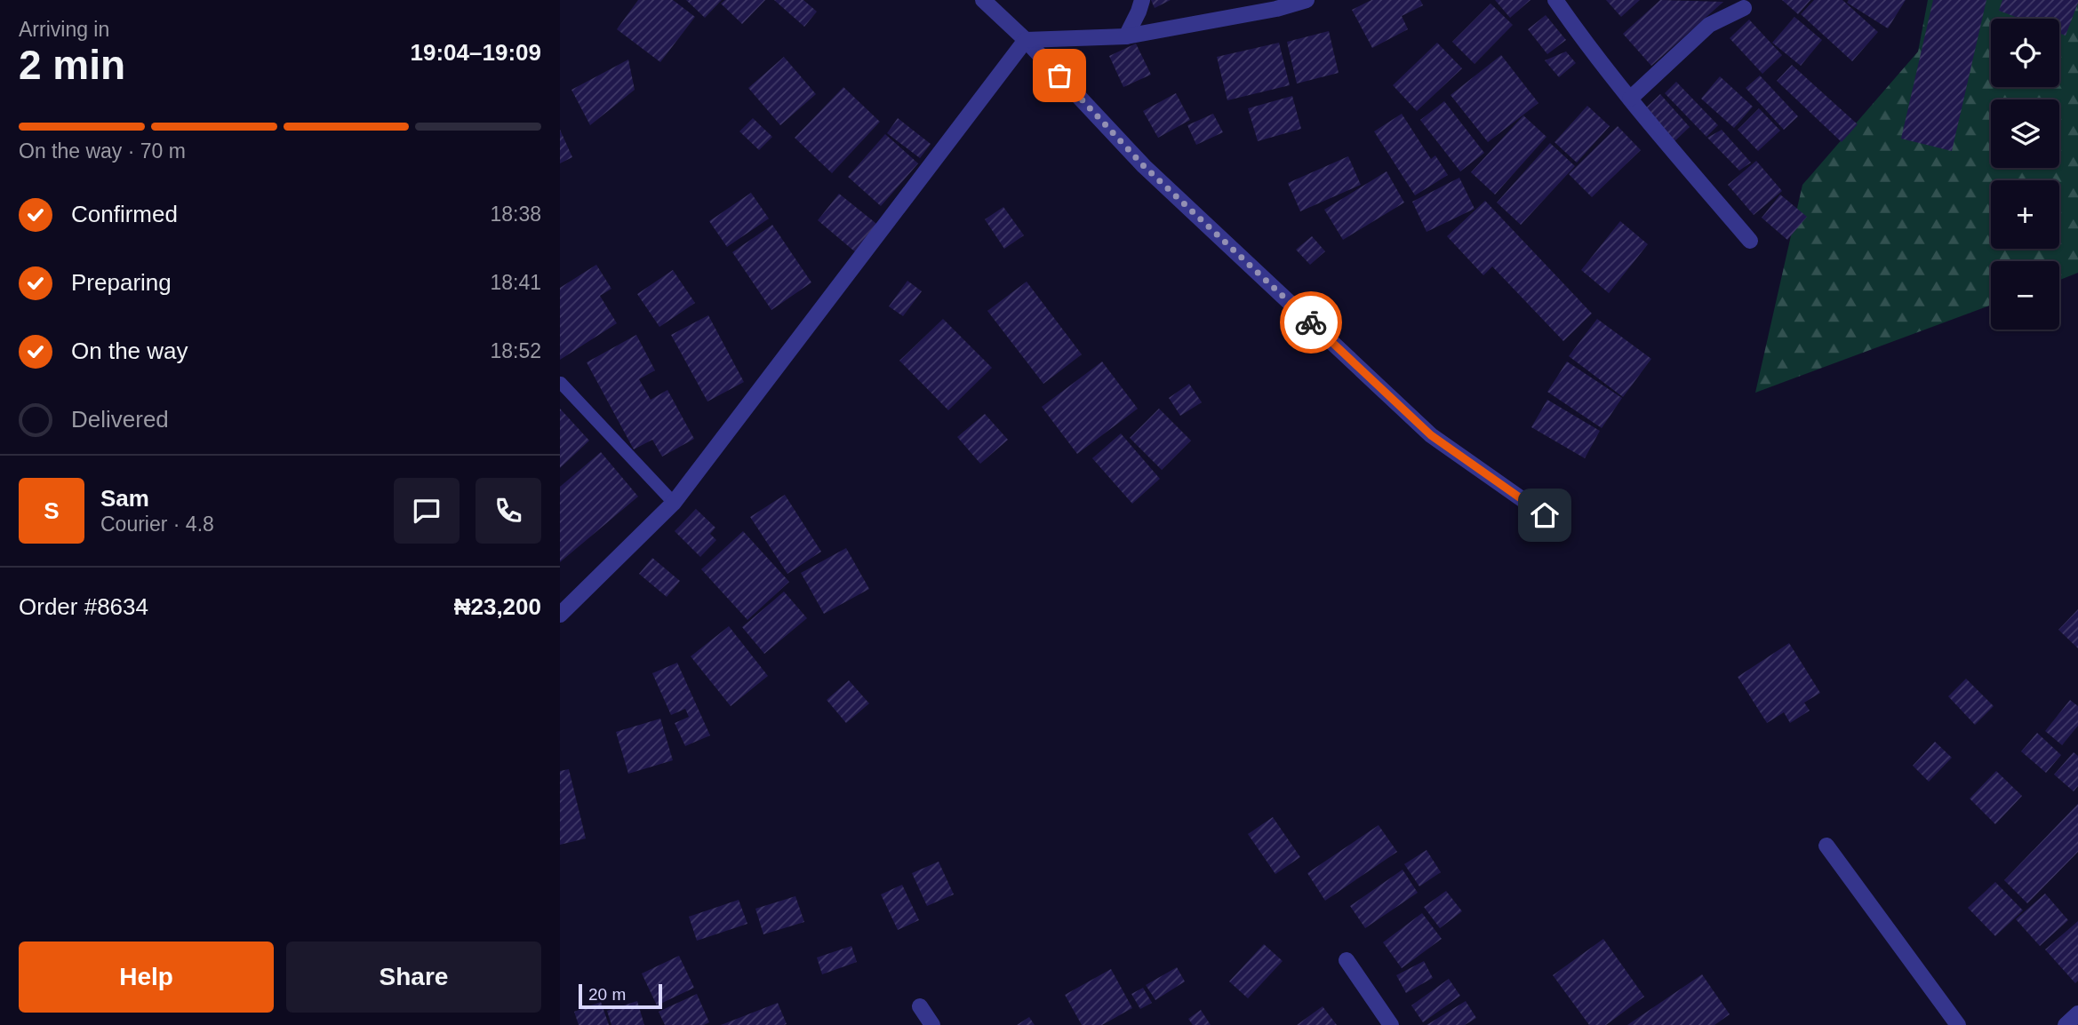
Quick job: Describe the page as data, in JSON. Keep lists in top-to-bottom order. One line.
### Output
{"scale_bar":"20 m","page":{"heading":["2 min","Arriving in","19:04–19:09"],"panel":["Sam","Courier · 4.8","Order #8634","₦23,200"],"map_buttons":["+","−"],"bar":"On the way · 70 m","list":[["Confirmed","18:38"],["Preparing","18:41"],["On the way","18:52"],"Delivered"],"round":"S","buttons":["Help","Share"],"scale":"20 m"}}
